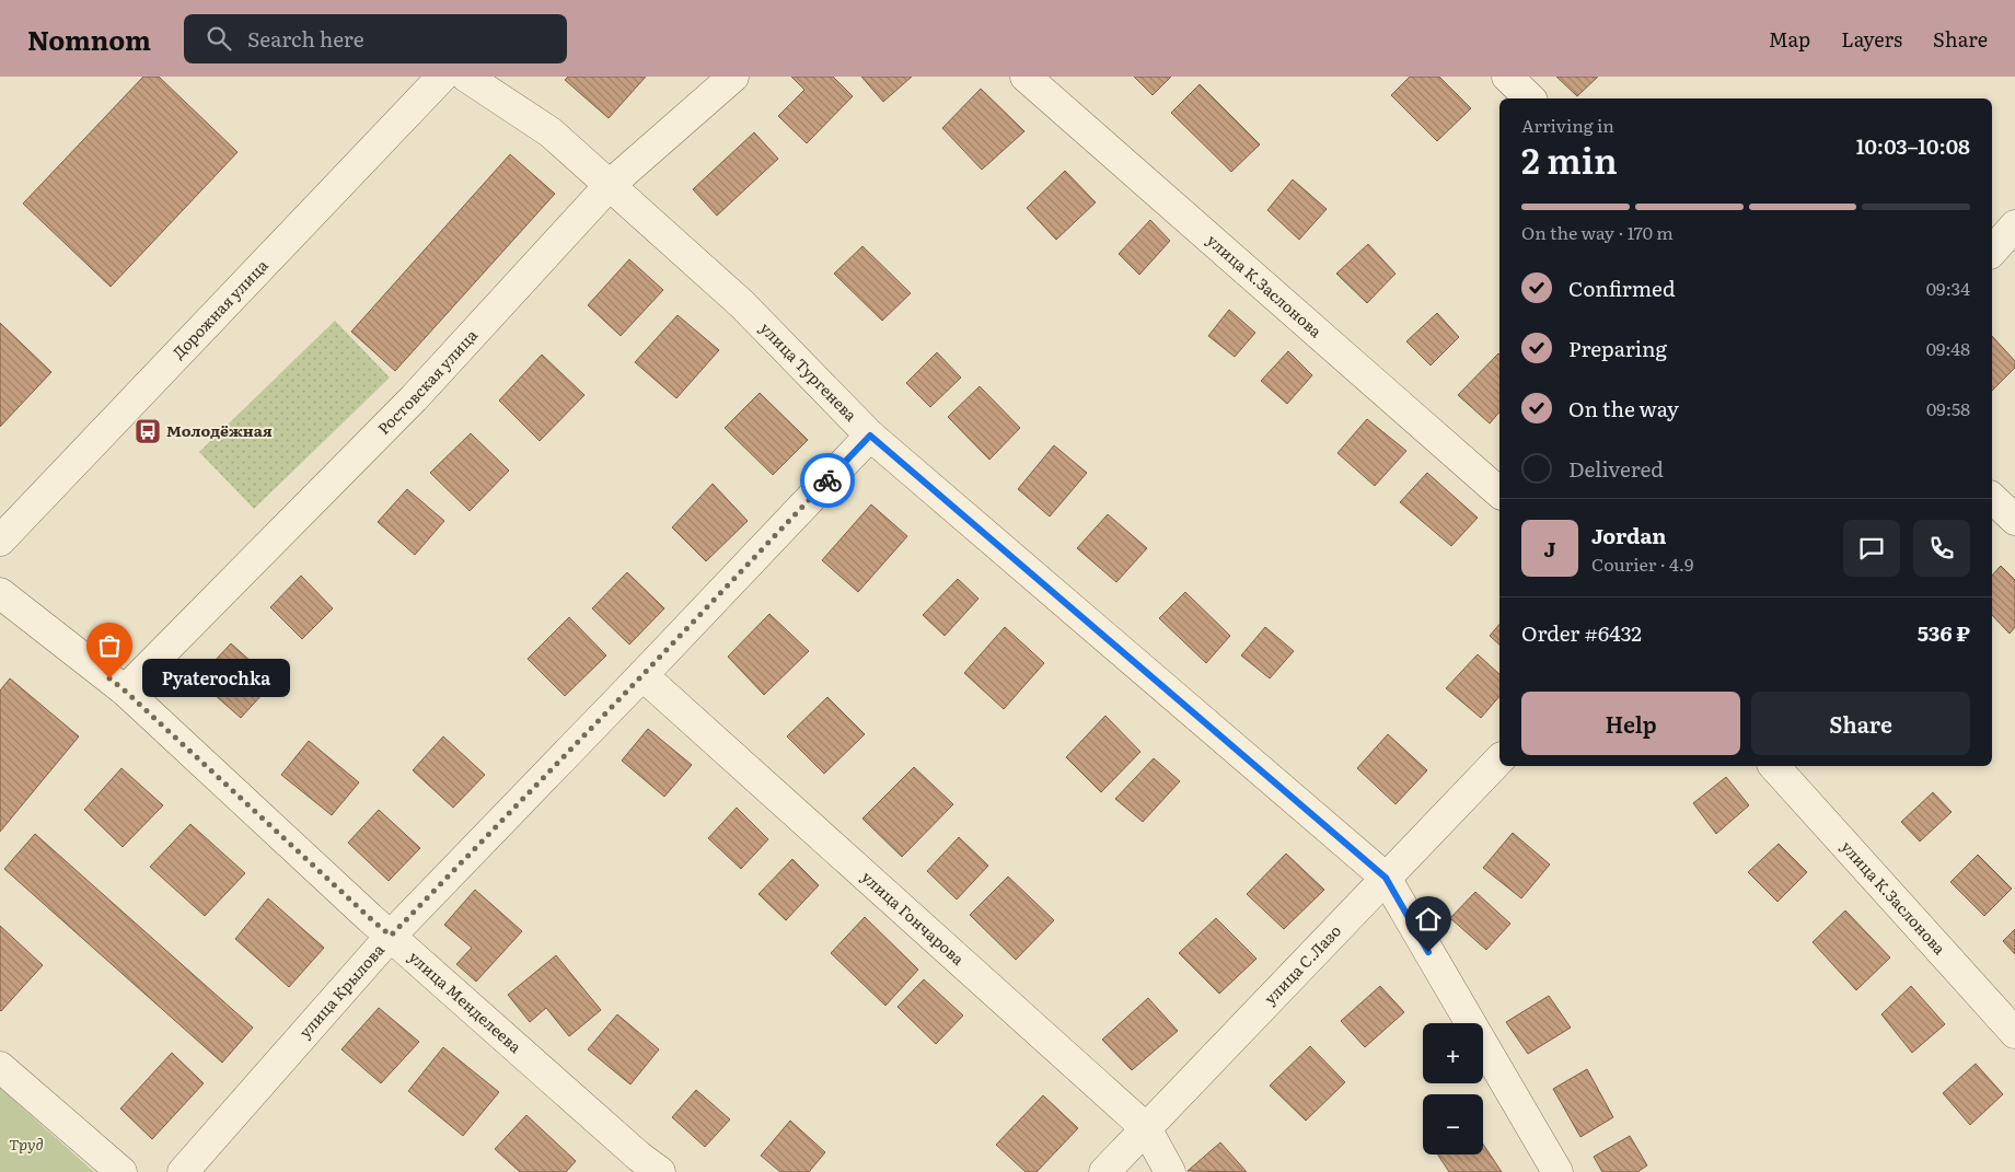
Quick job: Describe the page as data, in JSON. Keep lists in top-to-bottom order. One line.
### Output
{"streets":{"street":["улица К.Заслонова","Дорожная улица","улица Тургенева","Ростовская улица","улица Гончарова","улица С.Лазо","улица Крылова","улица Менделеева"]},"crossings":[["улица Тургенева","Ростовская улица"],["улица Тургенева","улица С.Лазо"],["улица Тургенева","улица Крылова"],["Ростовская улица","улица Менделеева"],["улица Гончарова","улица С.Лазо"],["улица Гончарова","улица Крылова"],["улица Крылова","улица Менделеева"]],"parks":["Труд"],"places":{"bus stop":["Молодёжная"],"other":["Pyaterochka"]},"page":{"header":"Nomnom","search":"Search here","nav":["Map","Layers","Share"],"heading":["2 min","Arriving in","10:03–10:08"],"panel":["Jordan","Courier · 4.9","Order #6432","536 ₽"],"bar":"On the way · 170 m","list":[["Confirmed","09:34"],["Preparing","09:48"],["On the way","09:58"],"Delivered"],"round":"J","bubble":"Pyaterochka","buttons":["Help","Share"],"map_buttons":["+","−"]}}
